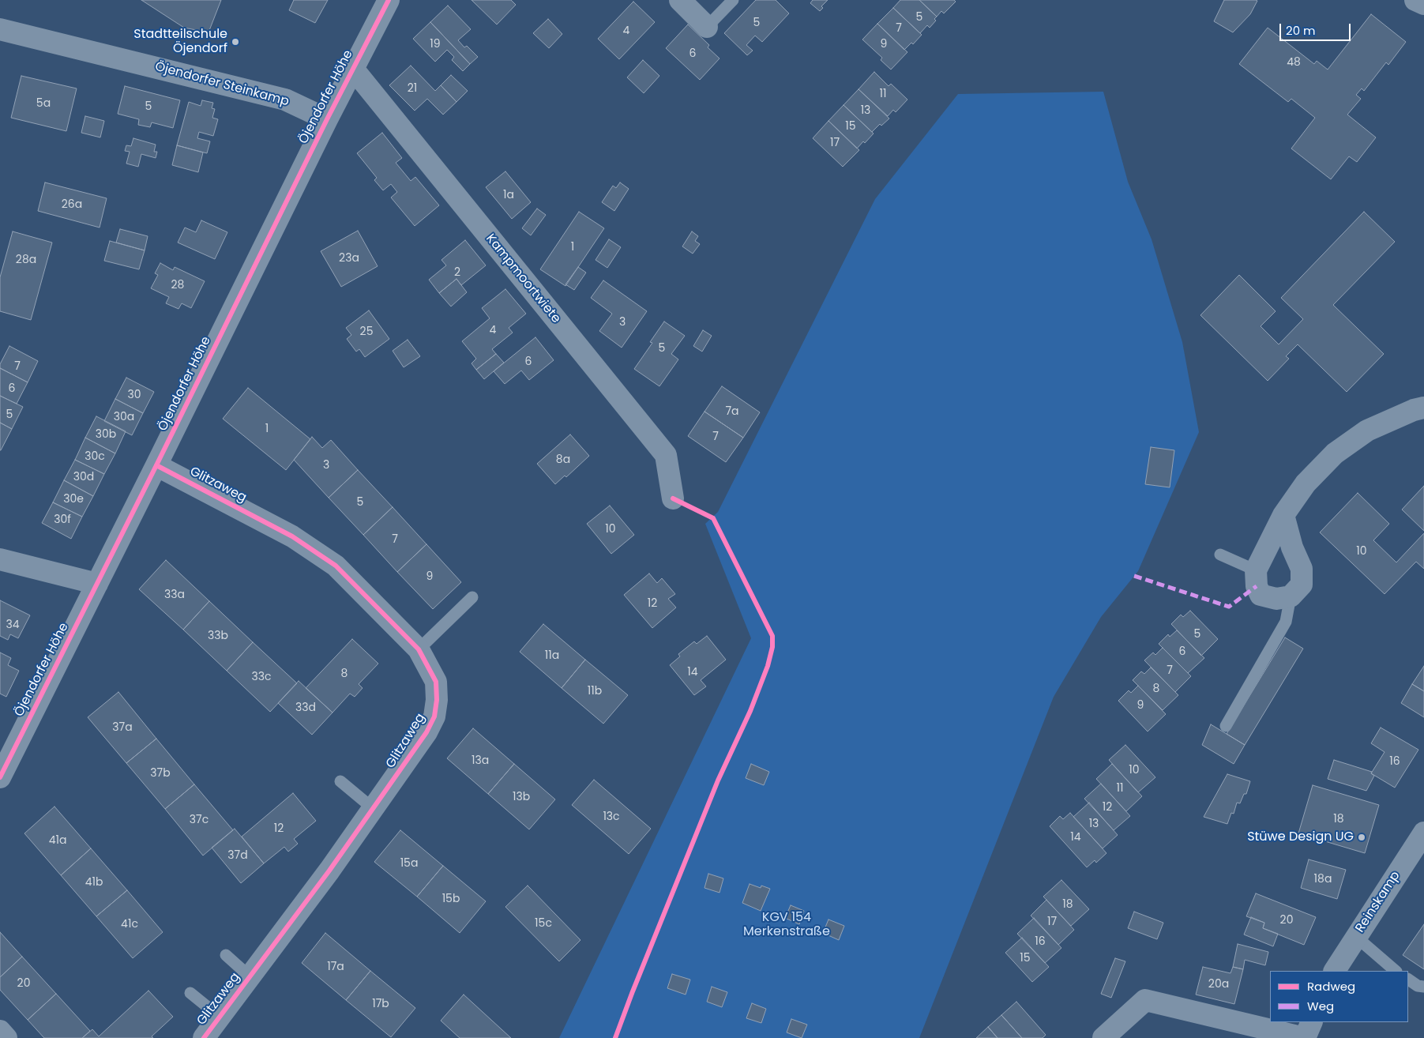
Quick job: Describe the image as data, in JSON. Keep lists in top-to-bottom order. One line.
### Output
{"streets":{"street":["Öjendorfer Steinkamp","Öjendorfer Höhe","Kampmoortwiete","Glitzaweg","Reinskamp"]},"crossings":[["Öjendorfer Steinkamp","Öjendorfer Höhe"],["Öjendorfer Höhe","Kampmoortwiete"],["Öjendorfer Höhe","Glitzaweg"]],"parks":["KGV 154 Merkenstraße"],"places":["Stadtteilschule Öjendorf","Stüwe Design UG"],"house_numbers":["5","5","7","4","19","9","6","48","21","11","5a","5","13","15","17","1a","26a","1","23a","28a","2","28","3","4","25","5","6","7","6","30","7a","5","30a","1","30b","7","30c","8a","3","30d","30e","5","30f","10","7","10","9","33a","12","34","5","33b","6","11a","7","14","8","33c","8","11b","9","33d","37a","13a","16","10","37b","11","13b","12","13c","18","37c","13","12","14","41a","37d","15a","18a","41b","15b","18","20","17","15c","41c","16","15","17a","20","20a","17b"],"legend":["Radweg","Weg"],"scale_bar":"20 m"}
